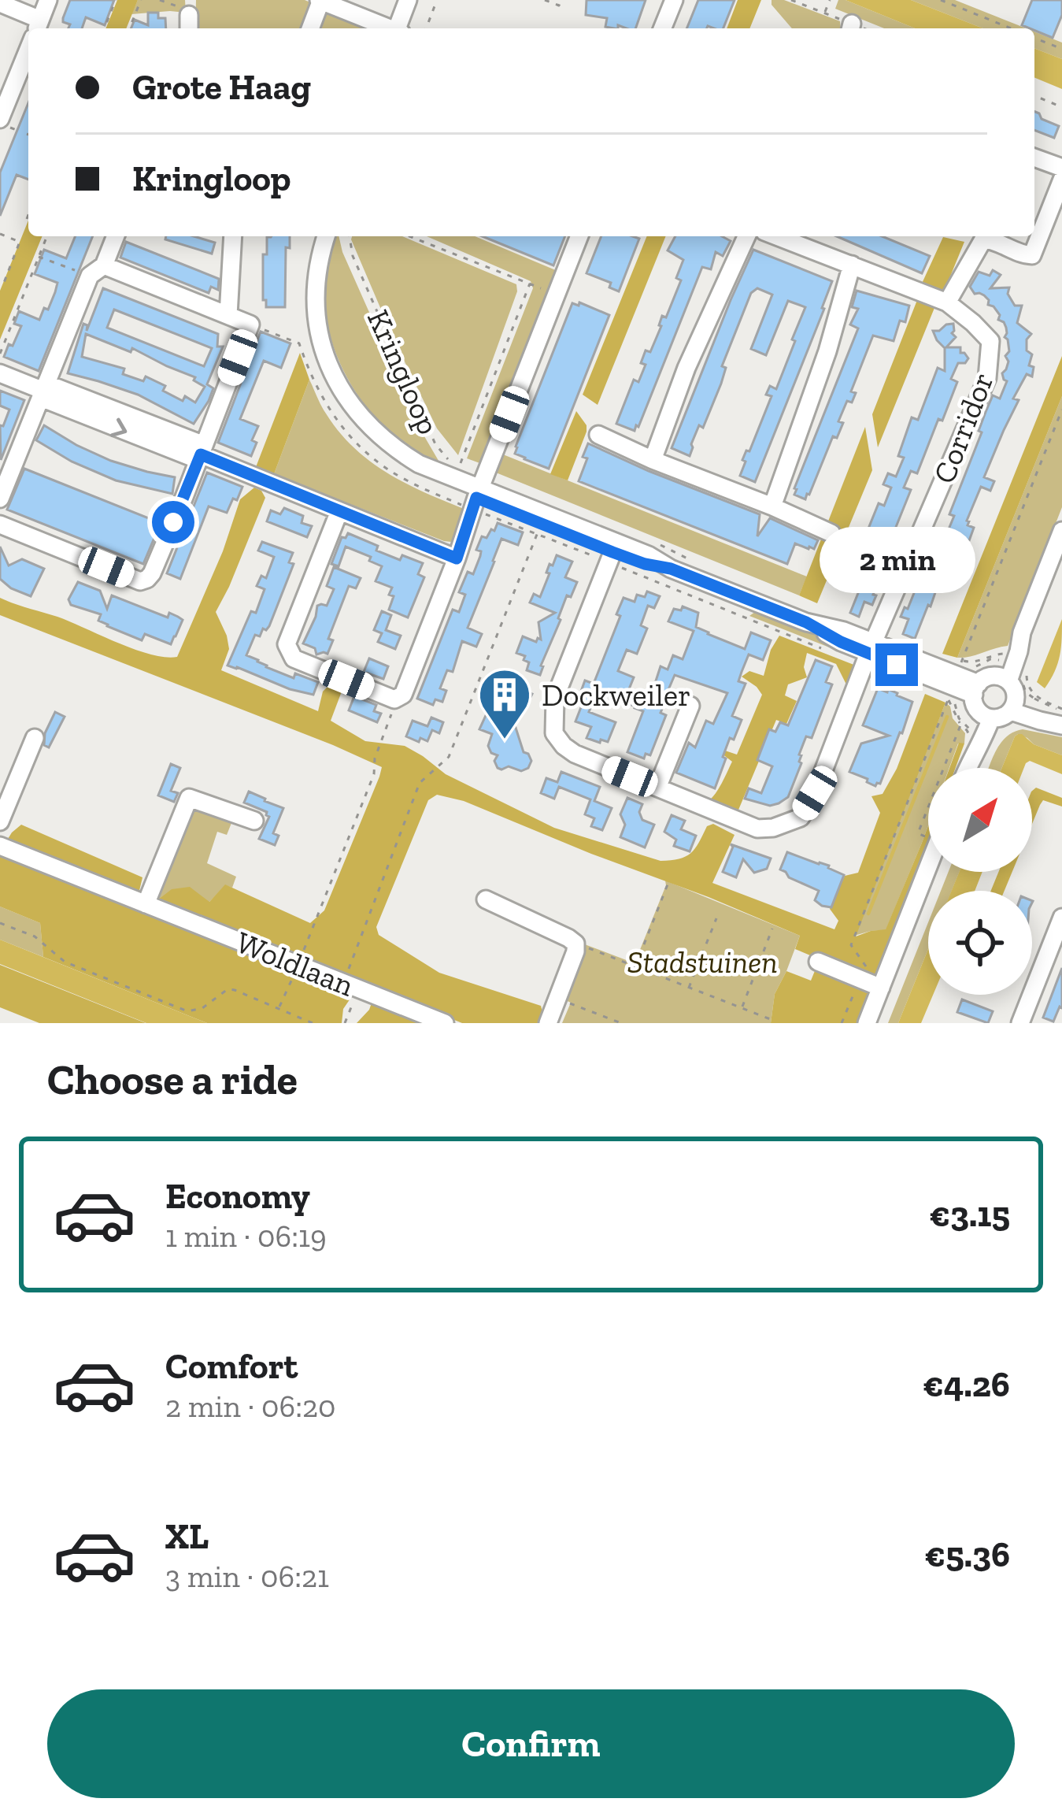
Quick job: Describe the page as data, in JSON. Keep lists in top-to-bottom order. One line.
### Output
{"streets":{"street":["Kringloop","Corridor","Woldlaan"]},"crossings":[["Kringloop","Corridor"]],"parks":["Stadstuinen"],"places":{"building":["Dockweiler"]},"north":"top right","page":{"banner":["Grote Haag","Kringloop"],"bubble":"2 min","heading":"Choose a ride","list":[{"name":"Economy","note":"1 min · 06:19","value":"€3.15"},{"name":"Comfort","note":"2 min · 06:20","value":"€4.26"},{"name":"XL","note":"3 min · 06:21","value":"€5.36"}],"buttons":"Confirm"}}
